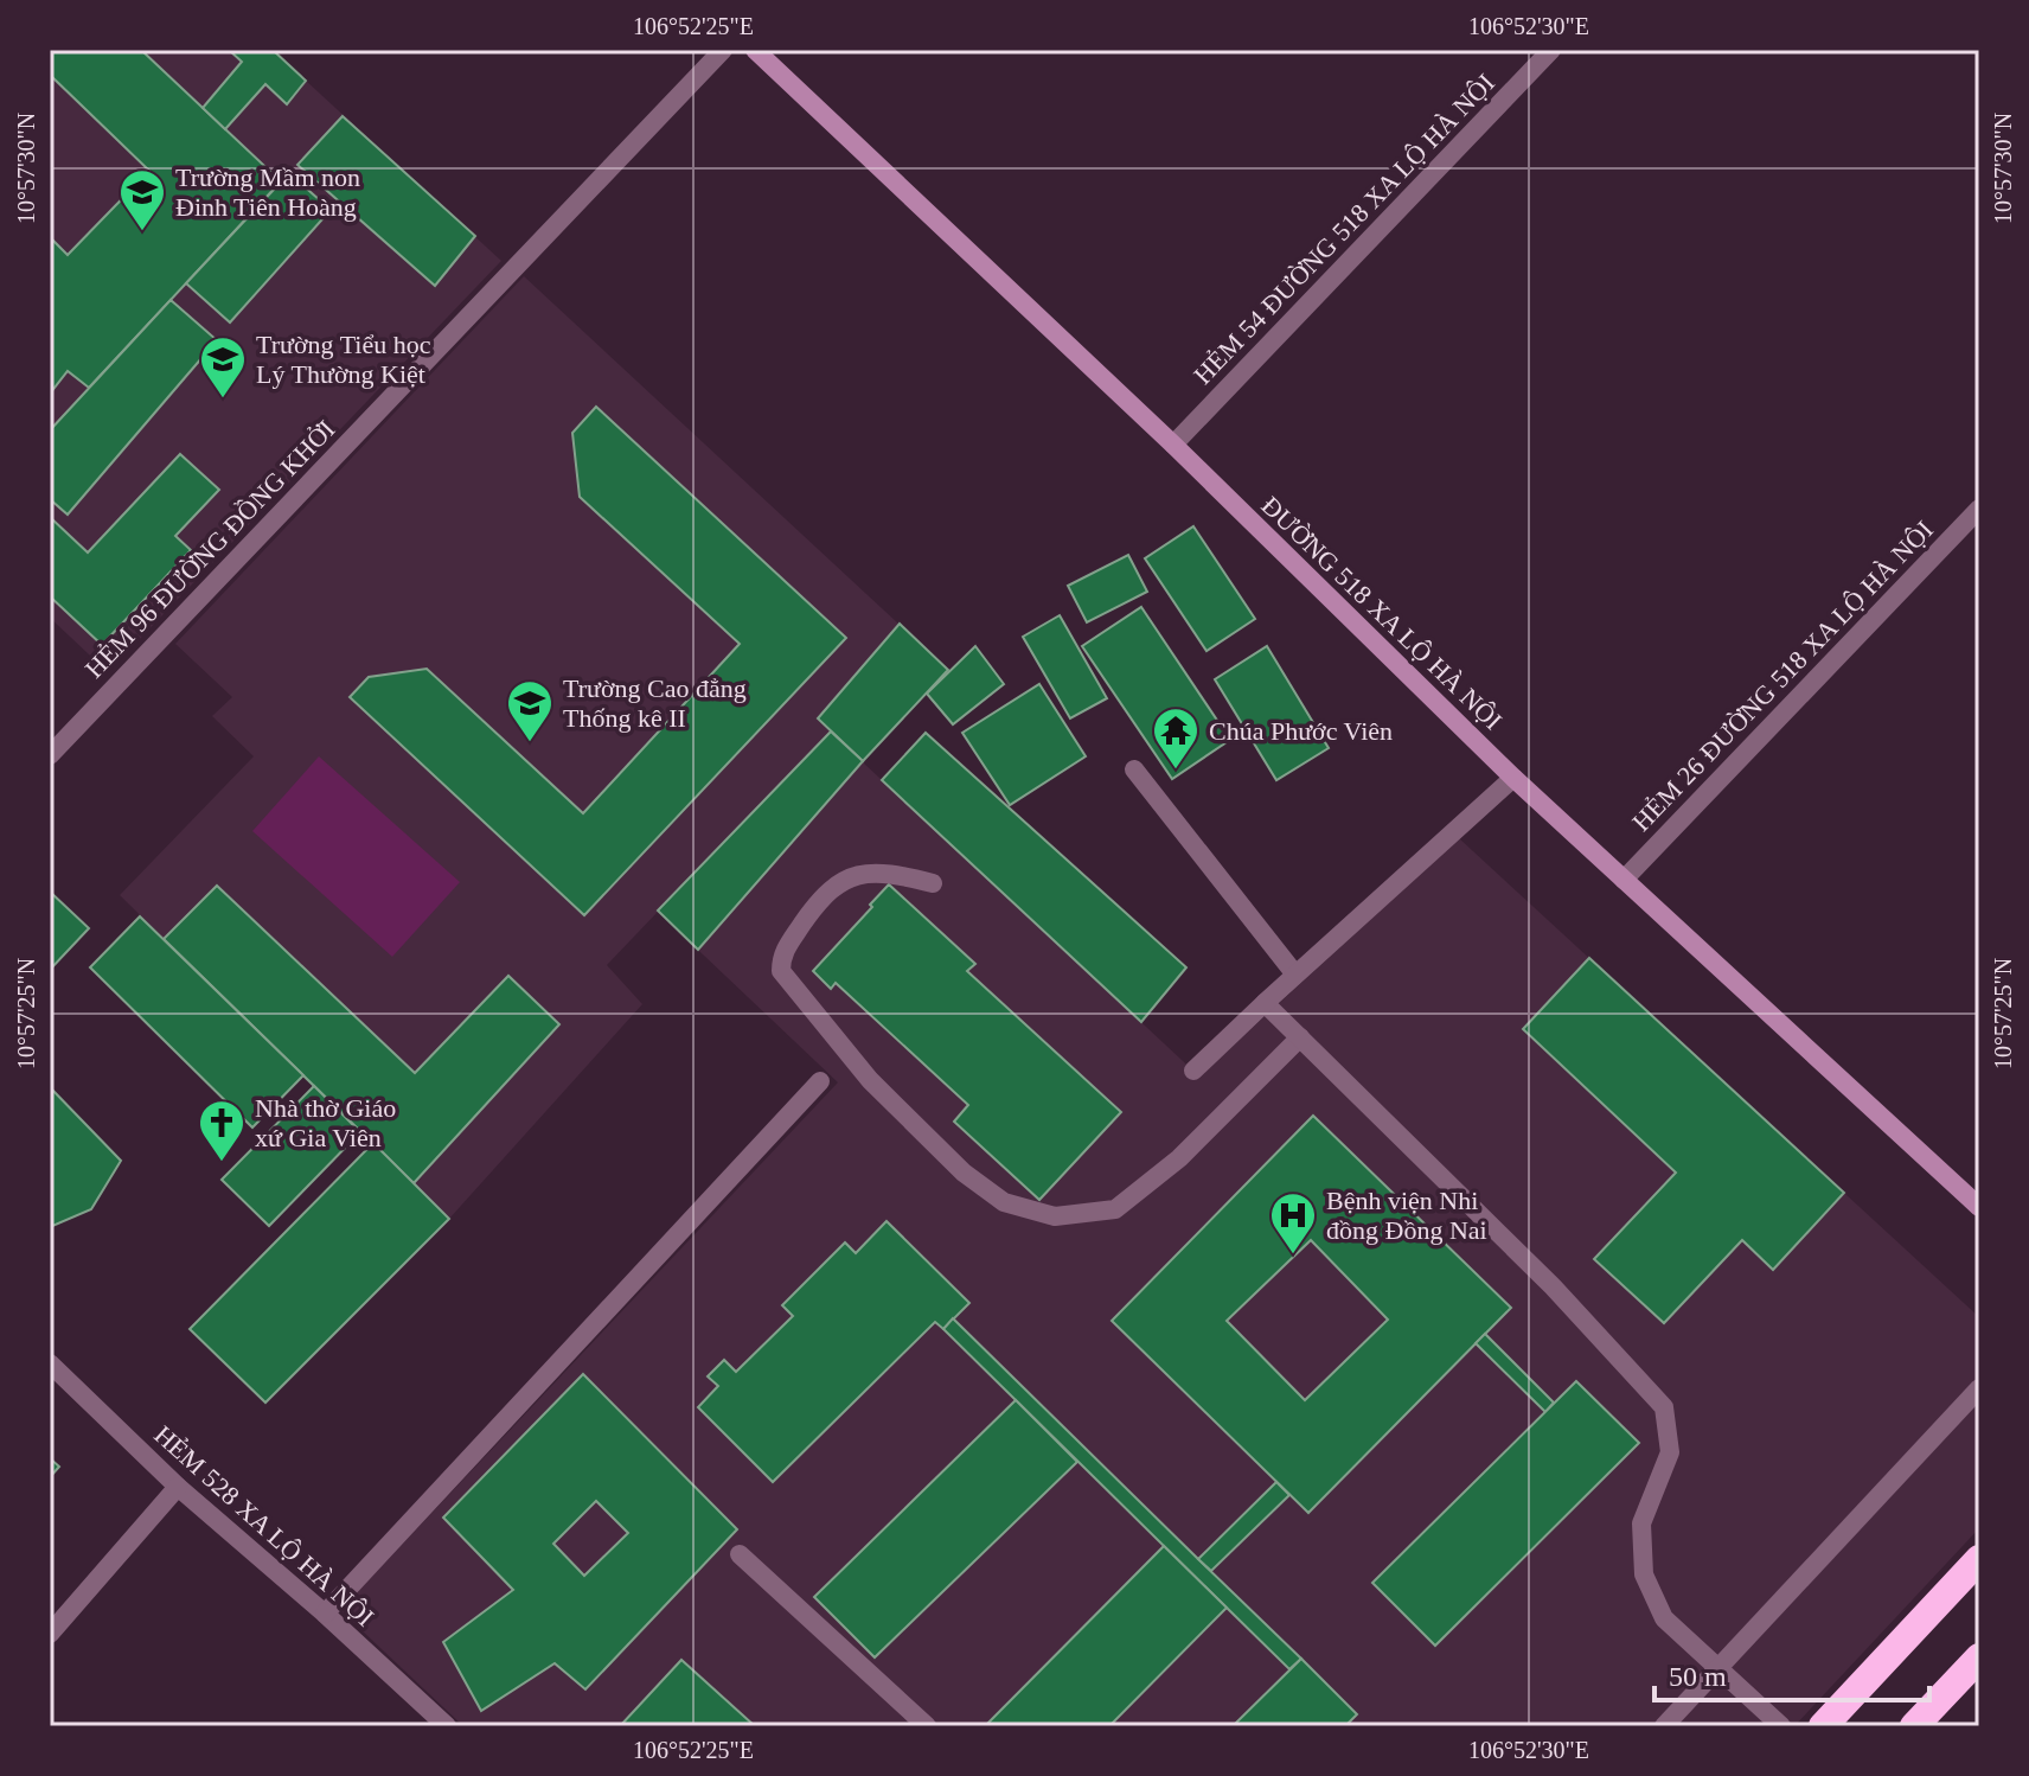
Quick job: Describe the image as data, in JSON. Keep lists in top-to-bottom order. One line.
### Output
{"streets":{"street":["HẺM 54 ĐƯỜNG 518 XA LỘ HÀ NỘI","HẺM 96 ĐƯỜNG ĐỒNG KHỞI","ĐƯỜNG 518 XA LỘ HÀ NỘI","HẺM 26 ĐƯỜNG 518 XA LỘ HÀ NỘI","HẺM 528 XA LỘ HÀ NỘI"]},"crossings":[["HẺM 54 ĐƯỜNG 518 XA LỘ HÀ NỘI","ĐƯỜNG 518 XA LỘ HÀ NỘI"],["ĐƯỜNG 518 XA LỘ HÀ NỘI","HẺM 26 ĐƯỜNG 518 XA LỘ HÀ NỘI"]],"places":{"school or university":["Trường Mầm non Đinh Tiên Hoàng","Trường Tiểu học Lý Thường Kiệt","Trường Cao đẳng Thống kê II"],"temple":["Chúa Phước Viên"],"church":["Nhà thờ Giáo xứ Gia Viên"],"hospital":["Bệnh viện Nhi đồng Đồng Nai"]},"scale_bar":"50 m","coordinates":["106°52'25\"E","106°52'30\"E","10°57'30\"N","10°57'25\"N"]}
